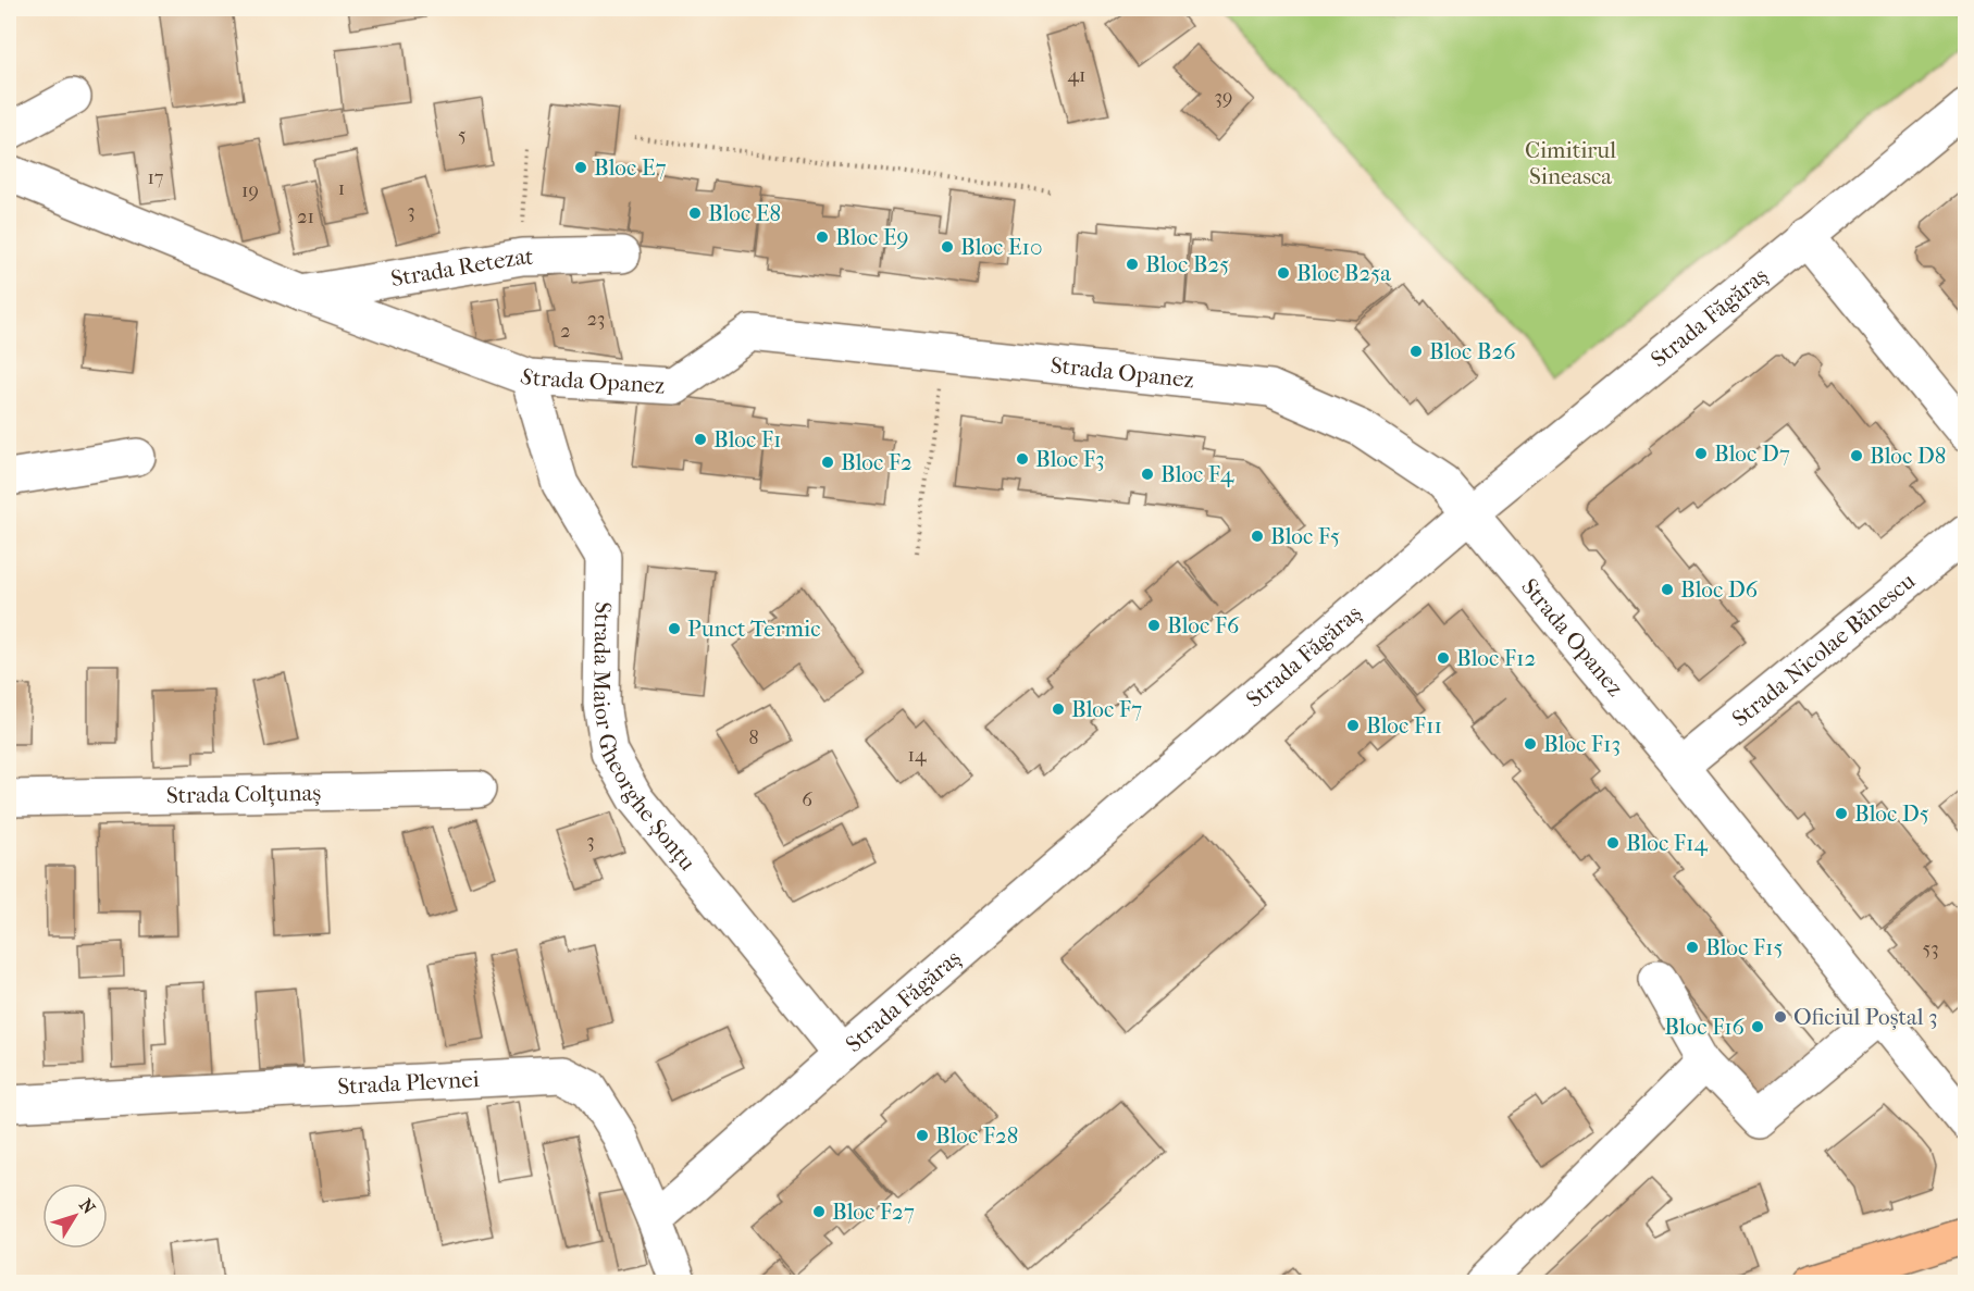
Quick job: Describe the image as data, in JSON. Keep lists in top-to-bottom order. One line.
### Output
{"streets":{"street":["Strada Retezat","Strada Făgăraș","Strada Opanez","Strada Nicolae Bănescu","Strada Maior Gheorghe Șonțu","Strada Colțunaș","Strada Plevnei"]},"crossings":[["Strada Retezat","Strada Opanez"],["Strada Făgăraș","Strada Opanez"],["Strada Făgăraș","Strada Maior Gheorghe Șonțu"],["Strada Făgăraș","Strada Plevnei"],["Strada Opanez","Strada Nicolae Bănescu"],["Strada Opanez","Strada Maior Gheorghe Șonțu"]],"parks":["Cimitirul Sineasca"],"places":["Bloc E7","Bloc E8","Bloc E9","Bloc E10","Bloc B25","Bloc B25a","Bloc B26","Bloc F1","Bloc D7","Bloc D8","Bloc F3","Bloc F2","Bloc F4","Bloc F5","Bloc D6","Bloc F6","Punct Termic","Bloc F12","Bloc F7","Bloc F11","Bloc F13","Bloc D5","Bloc F14","Bloc F15","Oficiul Poștal 3","Bloc F16","Bloc F28","Bloc F27"],"house_numbers":["41","39","5","17","1","19","3","21","23","2","8","14","6","3","53"],"north":"top right"}
